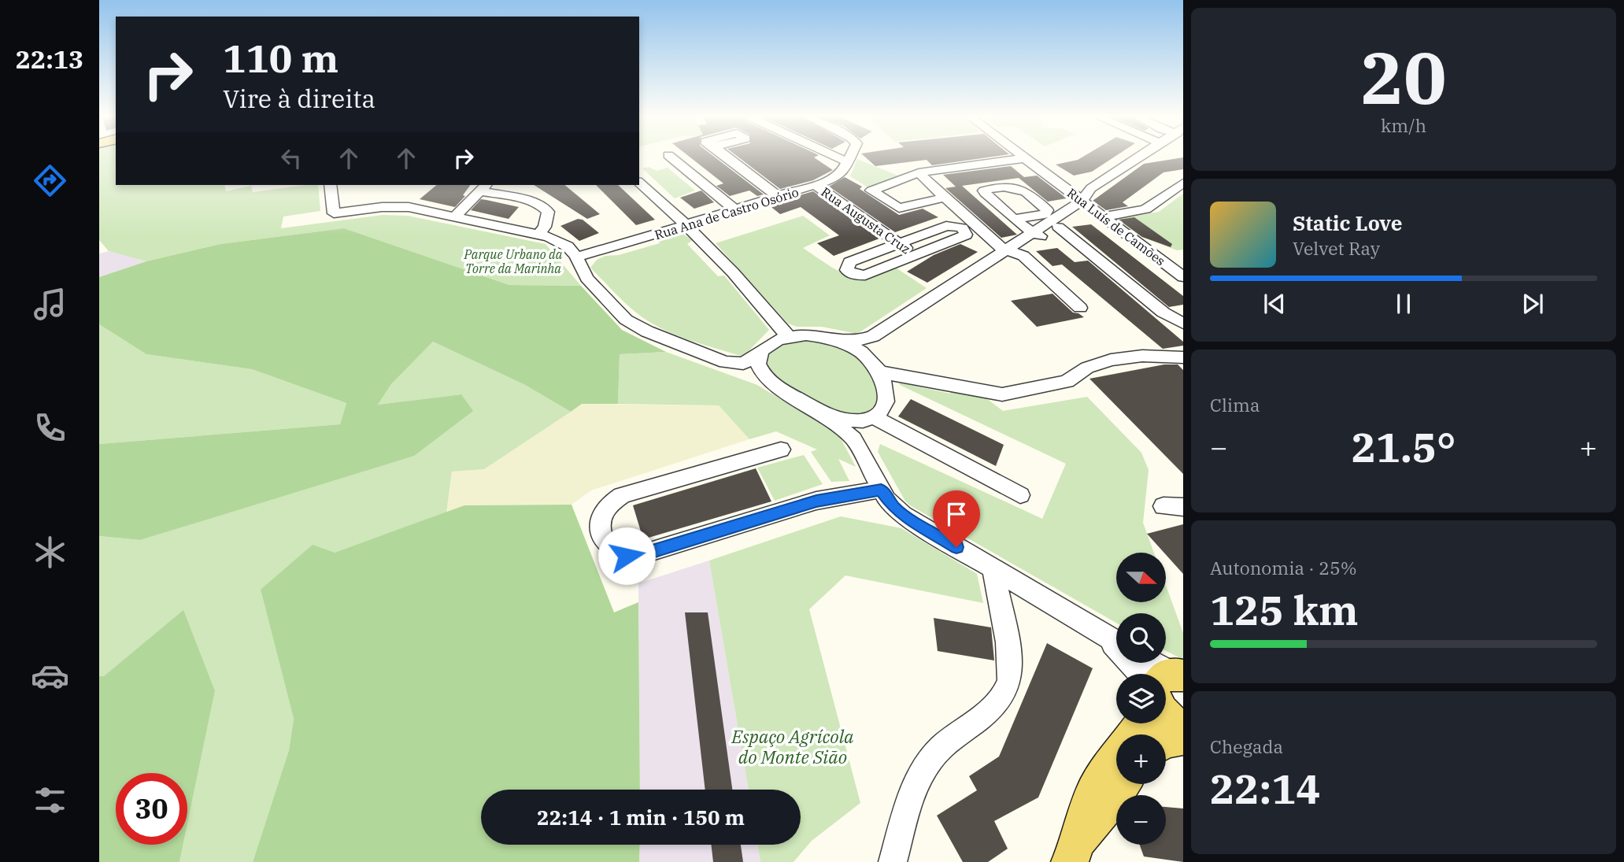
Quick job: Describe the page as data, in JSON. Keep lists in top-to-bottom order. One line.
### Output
{"streets":{"street":["Rua Ana de Castro Osório","Rua Augusta Cruz","Rua Luís de Camões"]},"crossings":[["Rua Ana de Castro Osório","Rua Augusta Cruz"]],"parks":["Parque Urbano da Torre da Marinha","Espaço Agrícola do Monte Sião"],"north":"right","page":{"tabs":"22:13","tile":[["20","km/h"],"Clima",["Autonomia · 25%","125 km"],["Chegada","22:14"]],"turn":["110 m","Vire à direita"],"song":["Static Love","Velvet Ray"],"heat":["−","21.5°","+"],"map_buttons":["+","−"],"limit":"30","trip":"22:14 · 1 min · 150 m"}}
